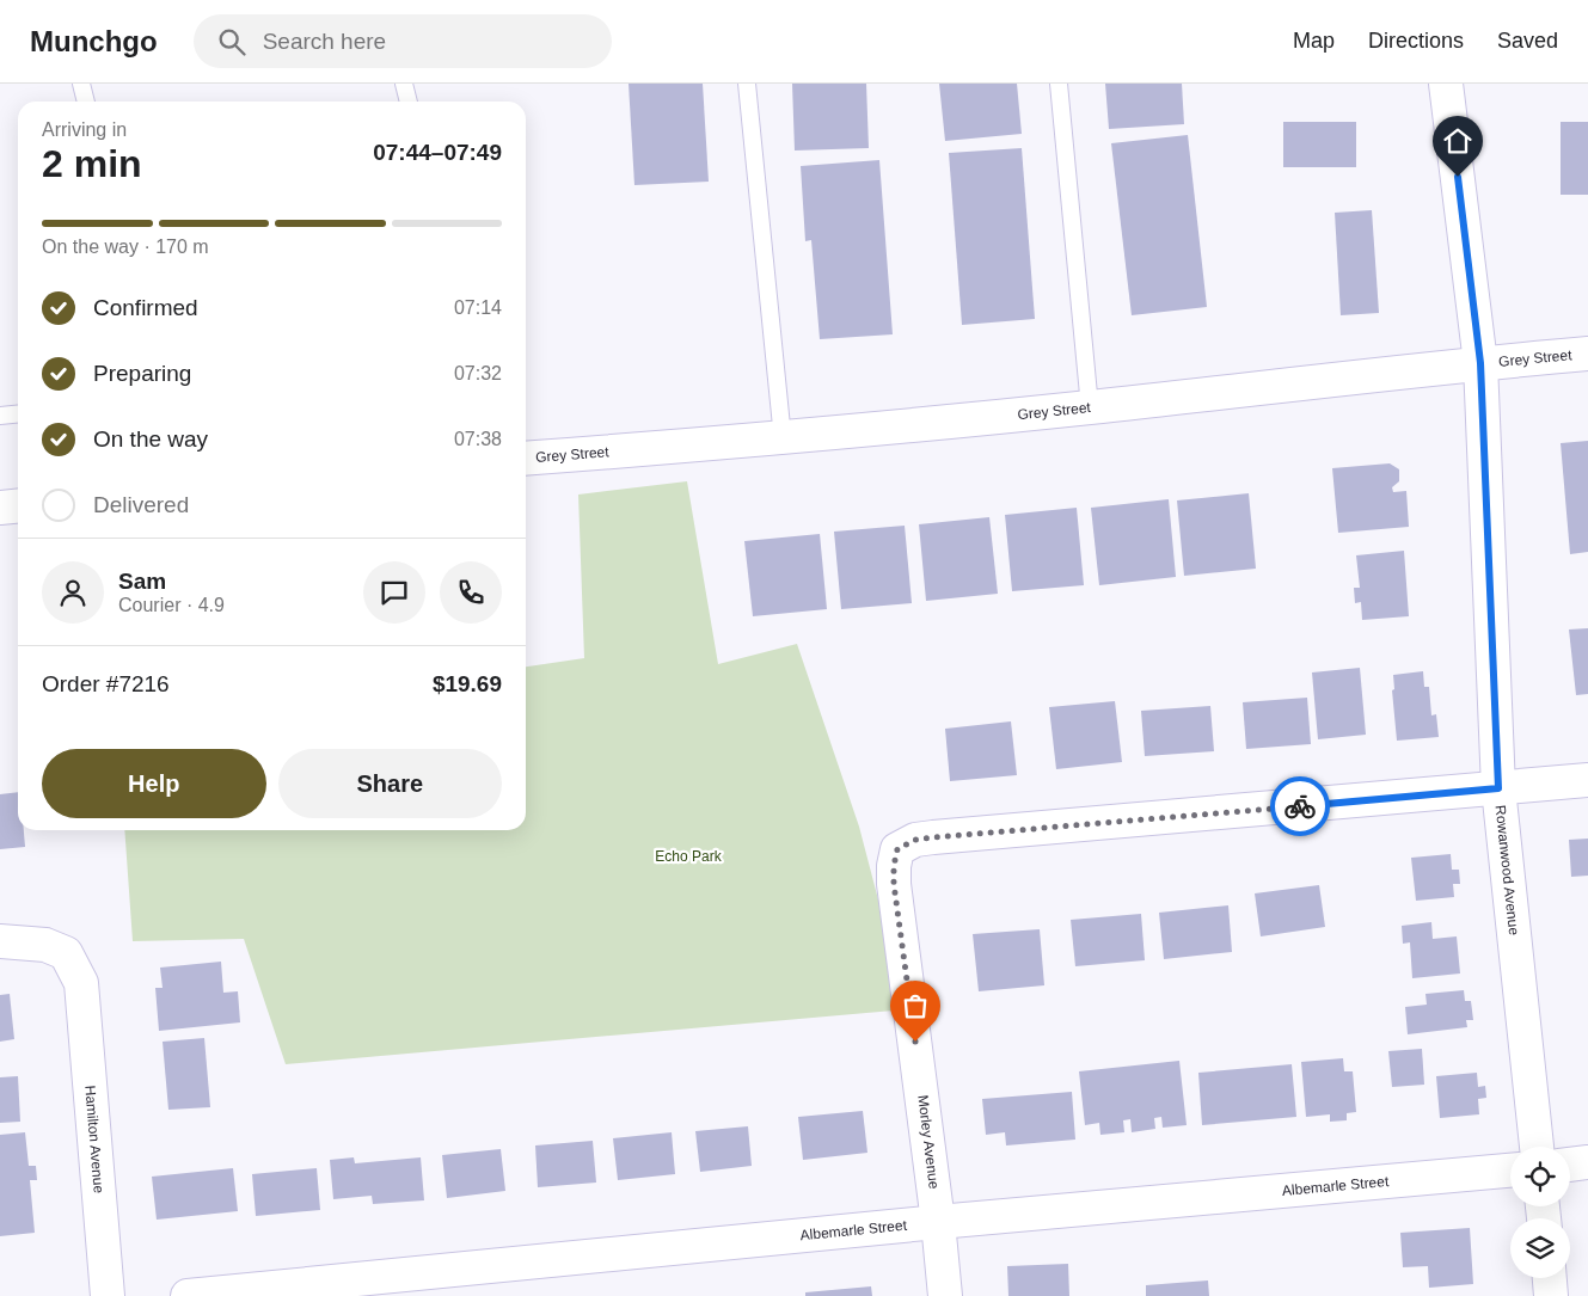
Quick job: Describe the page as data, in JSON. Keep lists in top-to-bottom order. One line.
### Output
{"streets":{"street":["Grey Street","Rowanwood Avenue","Hamilton Avenue","Morley Avenue","Albemarle Street"]},"crossings":[["Grey Street","Rowanwood Avenue"],["Rowanwood Avenue","Morley Avenue"],["Morley Avenue","Albemarle Street"]],"parks":["Echo Park"],"page":{"header":"Munchgo","search":"Search here","nav":["Map","Directions","Saved"],"heading":["2 min","Arriving in","07:44–07:49"],"panel":["Sam","Courier · 4.9","Order #7216","$19.69"],"bar":"On the way · 170 m","list":[["Confirmed","07:14"],["Preparing","07:32"],["On the way","07:38"],"Delivered"],"buttons":["Help","Share"]}}
